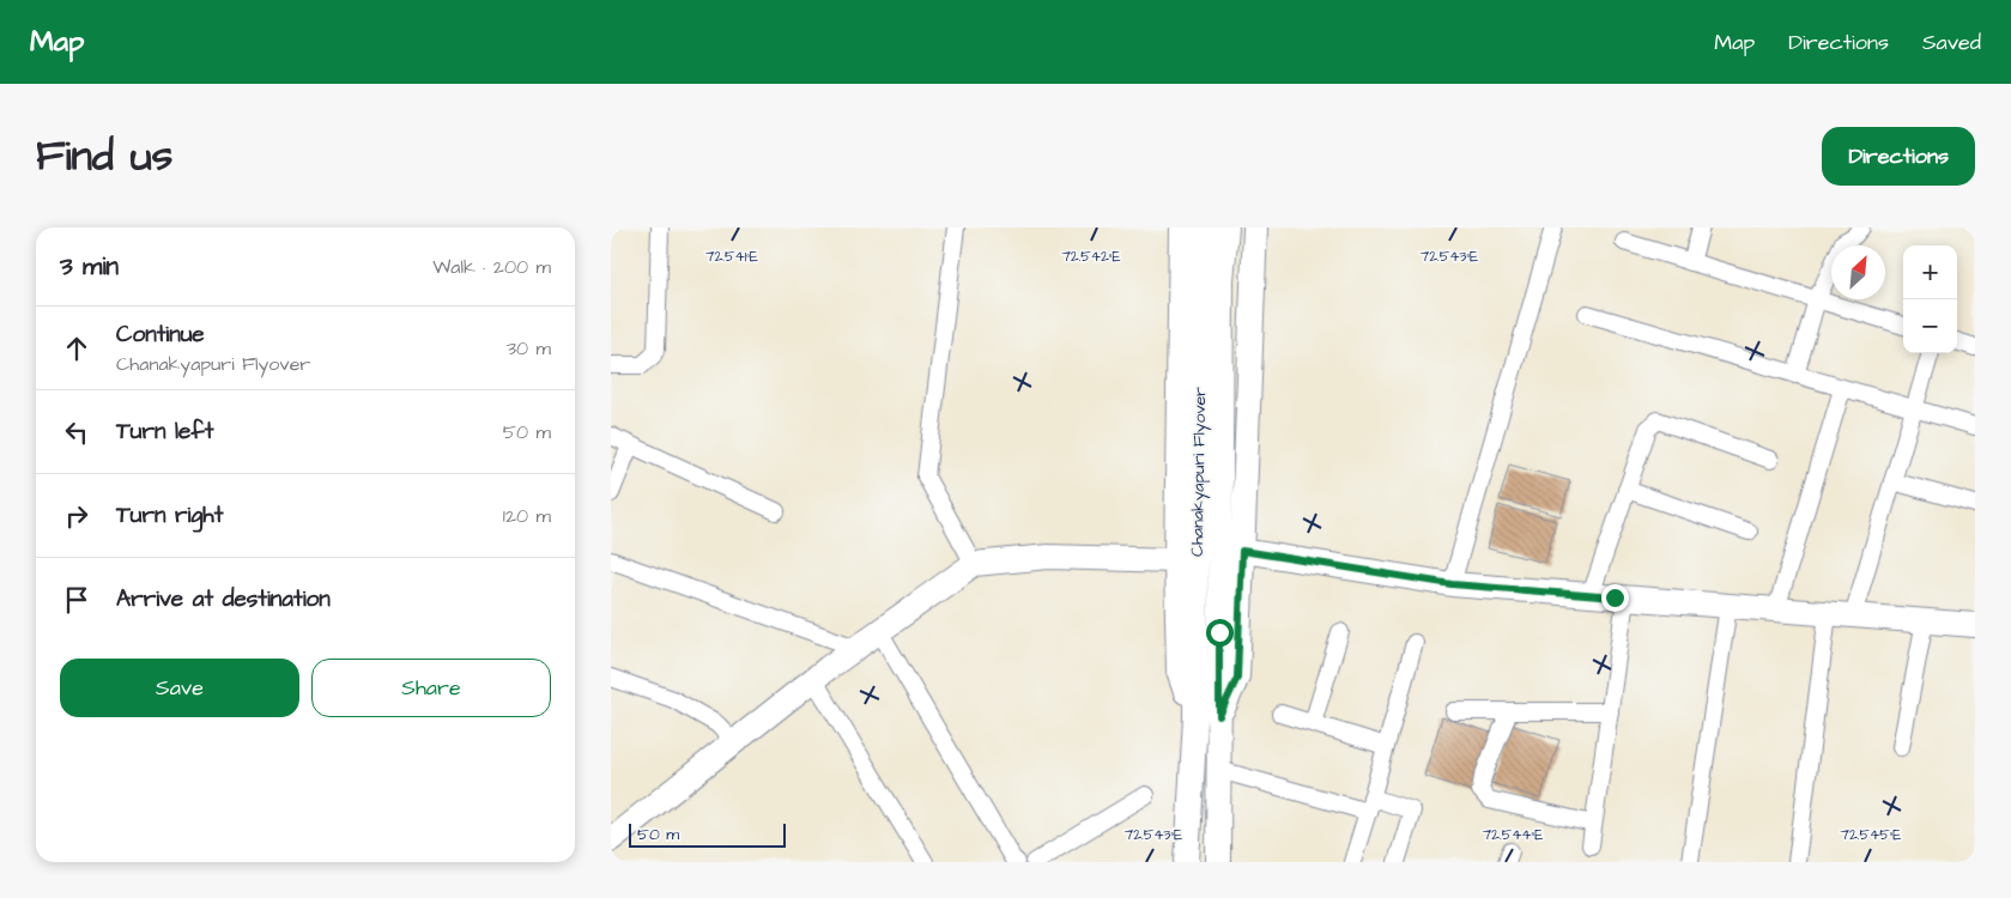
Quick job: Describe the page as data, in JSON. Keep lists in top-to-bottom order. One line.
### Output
{"streets":{"street":["Chanakyapuri Flyover"]},"scale_bar":"50 m","north":"top right","page":{"header":"Map","nav":["Map","Directions","Saved"],"title":"Find us","buttons":["Directions",["Save","Share"]],"heading":["3 min","Walk · 200 m"],"map_buttons":["+","−"],"list":[["Continue","Chanakyapuri Flyover","30 m"],["Turn left","50 m"],["Turn right","120 m"],"Arrive at destination"],"scale":"50 m"},"coordinates":["72.541°E","72.542°E","72.543°E","72.544°E","72.545°E"]}
